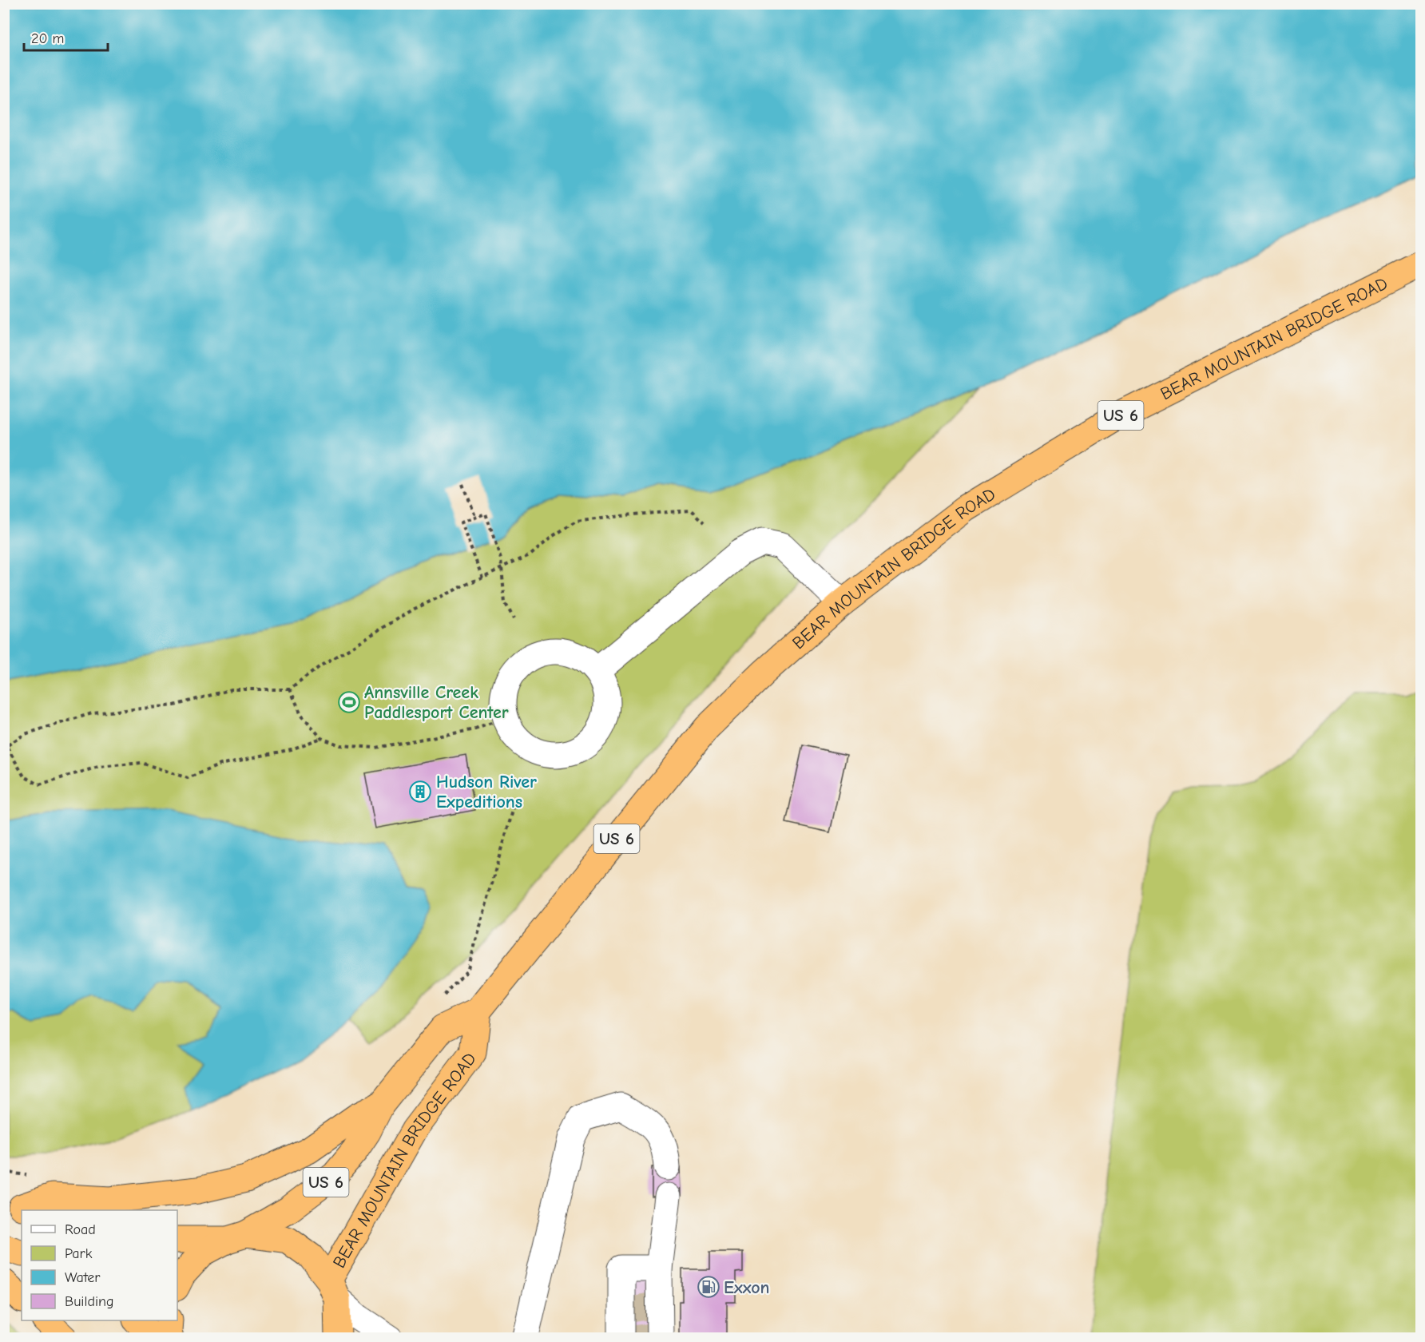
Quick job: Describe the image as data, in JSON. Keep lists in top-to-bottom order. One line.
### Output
{"streets":{"highway":["BEAR MOUNTAIN BRIDGE ROAD","US 6"]},"crossings":[["BEAR MOUNTAIN BRIDGE ROAD","US 6"]],"places":{"sports":["Annsville Creek Paddlesport Center"],"building":["Hudson River Expeditions"],"fuel station":["Exxon"]},"legend":["Road","Park","Water","Building"],"scale_bar":"20 m"}
